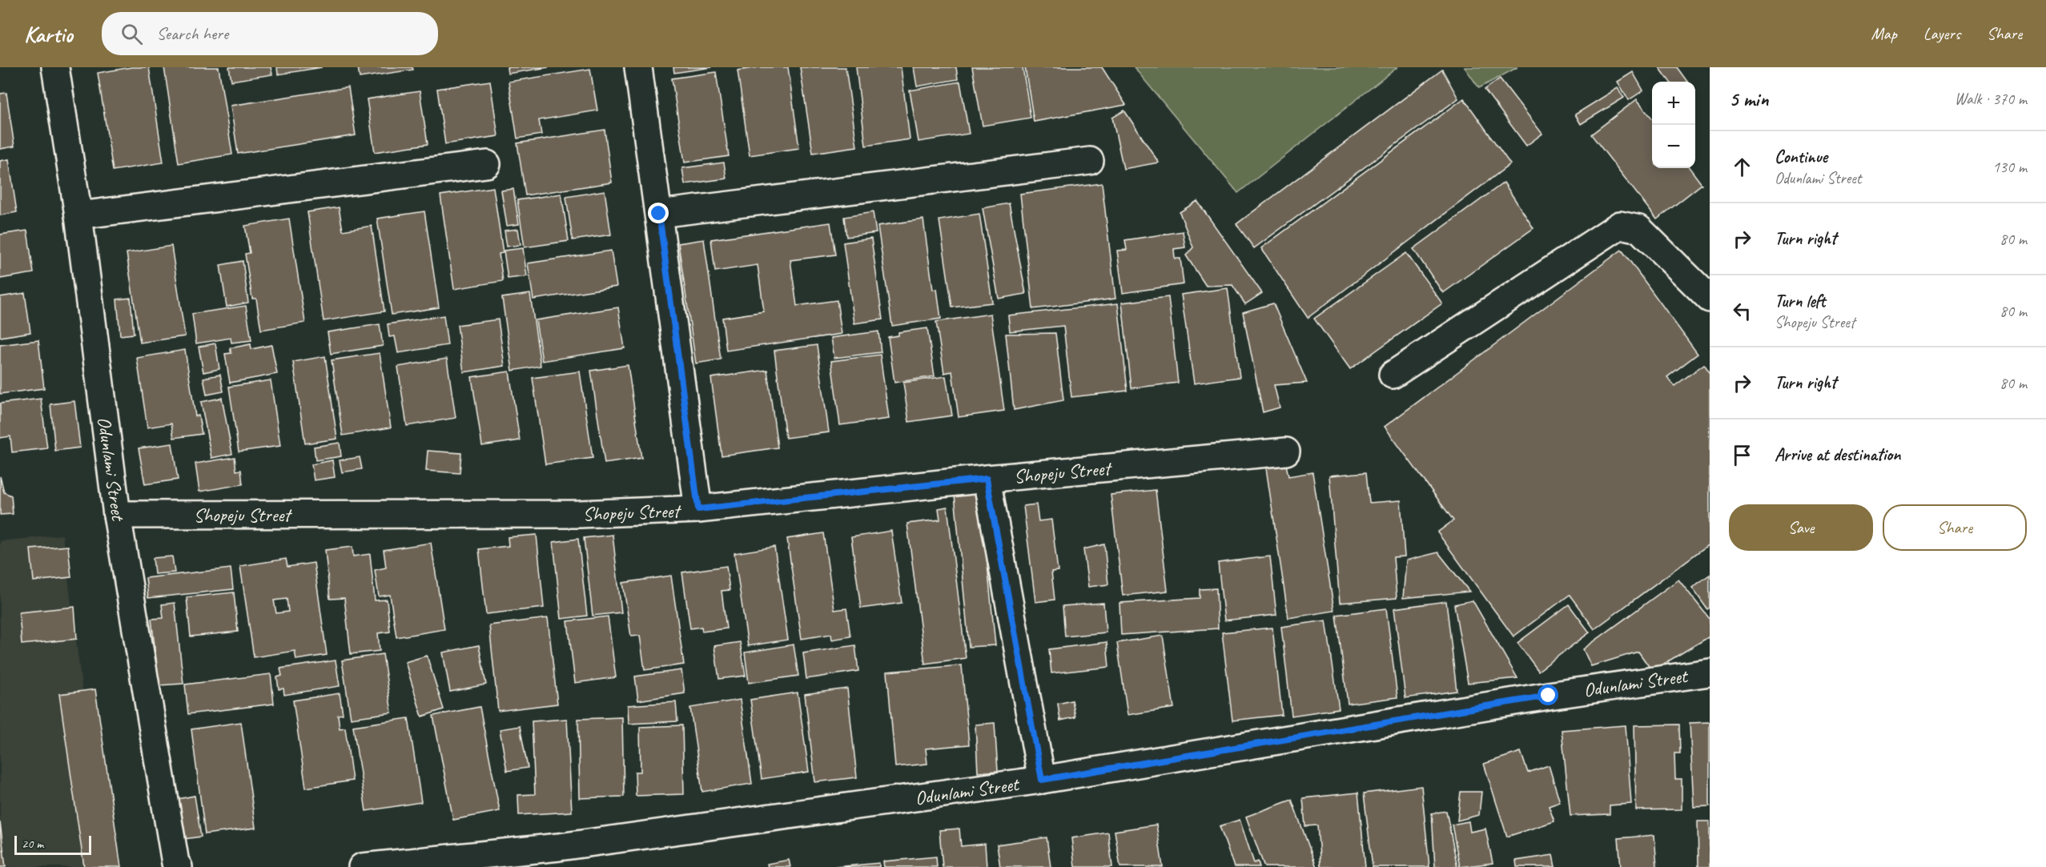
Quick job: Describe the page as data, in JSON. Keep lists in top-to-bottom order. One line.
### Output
{"streets":{"street":["Odunlami Street","Shopeju Street"]},"crossings":[["Odunlami Street","Shopeju Street"]],"scale_bar":"20 m","page":{"header":"Kartio","search":"Search here","nav":["Map","Layers","Share"],"heading":["5 min","Walk · 370 m"],"map_buttons":["+","−"],"list":[["Continue","Odunlami Street","130 m"],["Turn right","80 m"],["Turn left","Shopeju Street","80 m"],["Turn right","80 m"],"Arrive at destination"],"buttons":["Save","Share"],"scale":"20 m"}}
